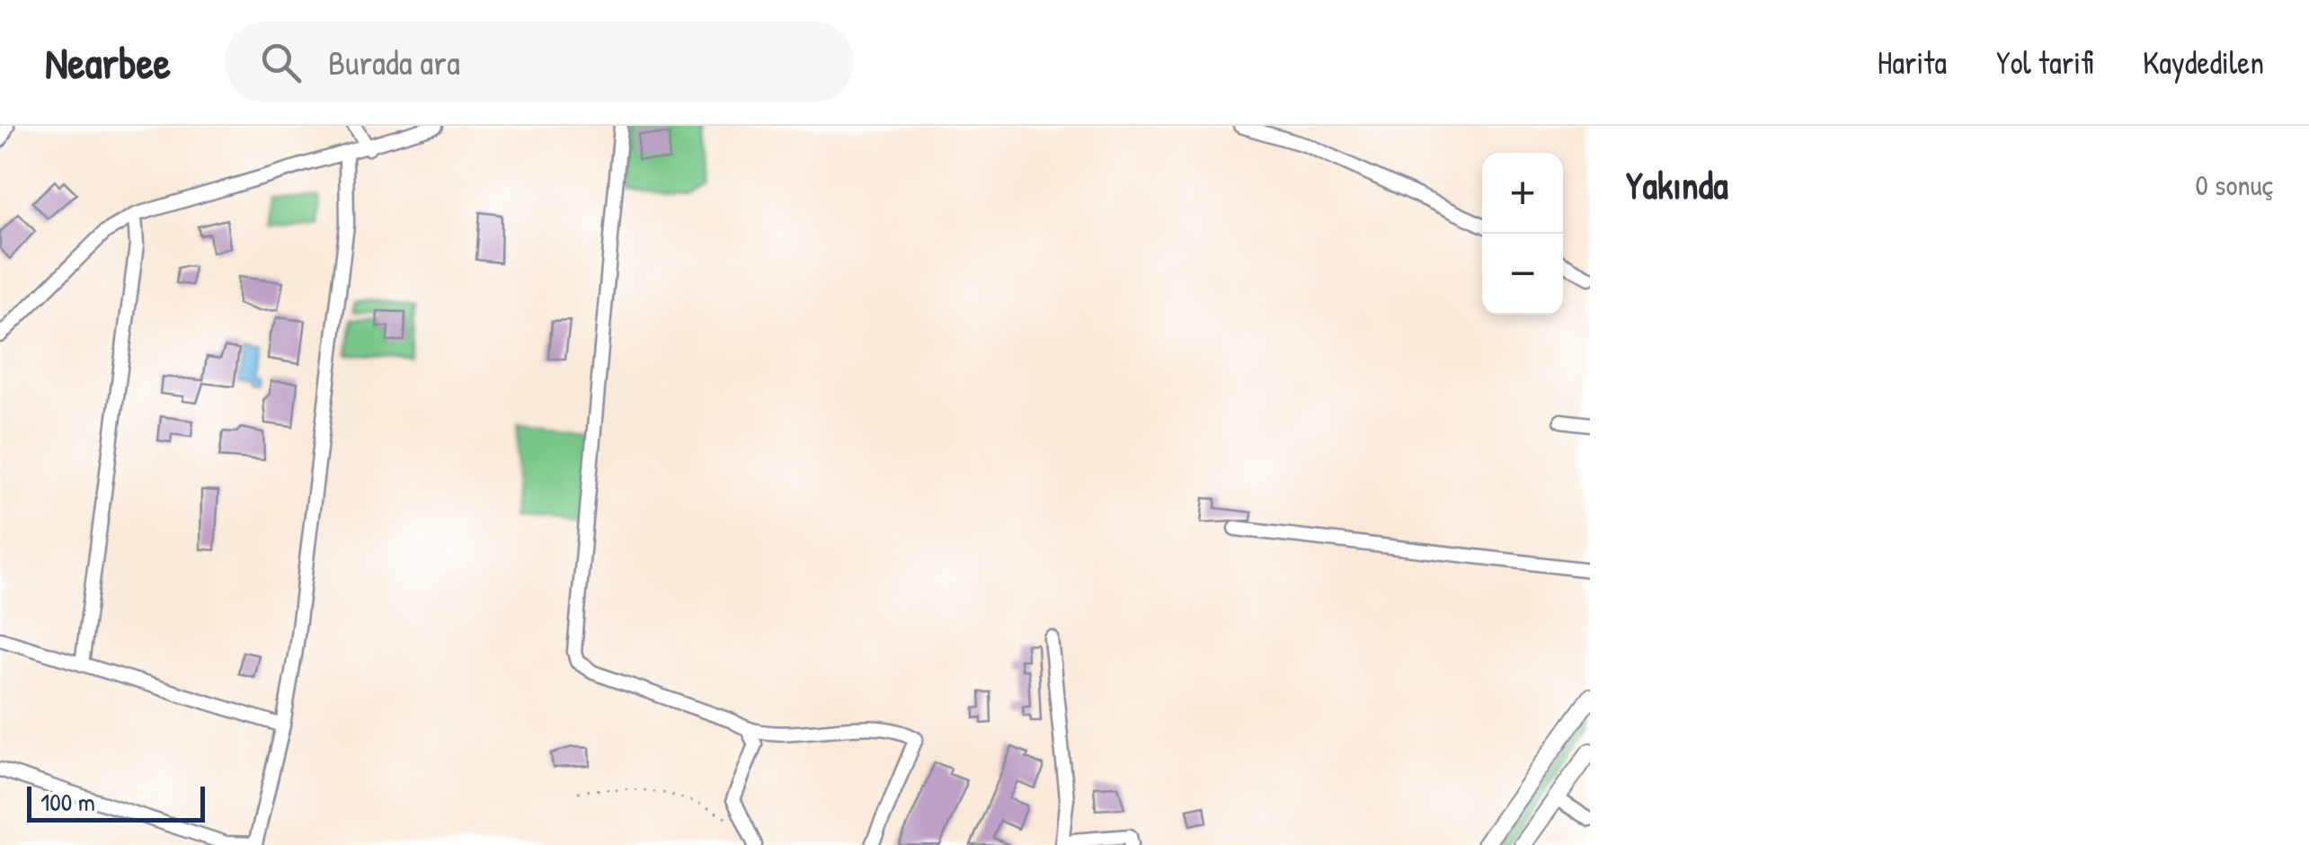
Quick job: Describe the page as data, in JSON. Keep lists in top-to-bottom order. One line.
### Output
{"scale_bar":"100 m","page":{"header":"Nearbee","search":"Burada ara","nav":["Harita","Yol tarifi","Kaydedilen"],"heading":["Yakında","0 sonuç"],"map_buttons":["+","−"],"scale":"100 m"}}
